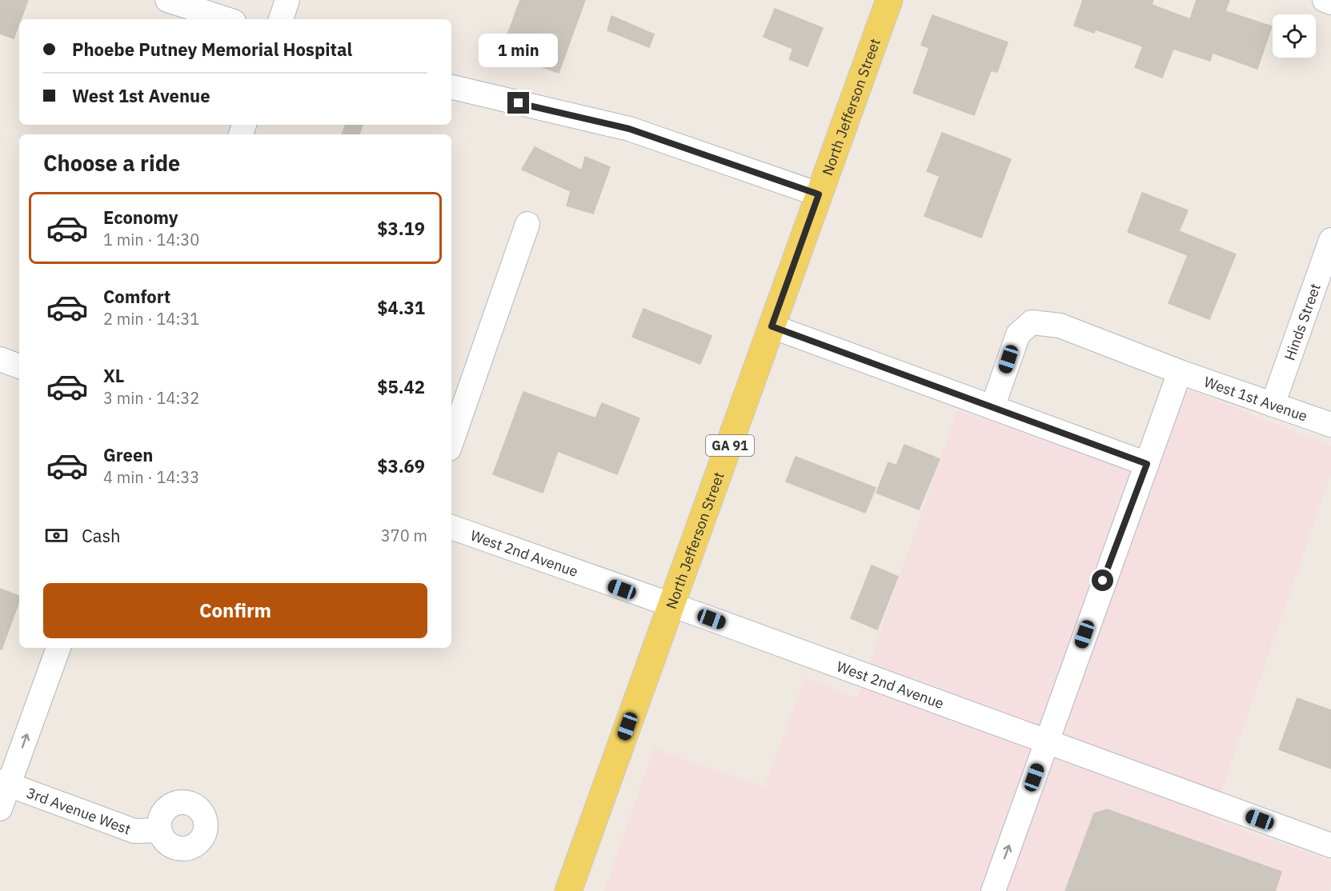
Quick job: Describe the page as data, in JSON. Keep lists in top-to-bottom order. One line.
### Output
{"streets":{"main road":["North Jefferson Street","GA 91"],"street":["Hinds Street","West 1st Avenue","West 2nd Avenue","3rd Avenue West"]},"crossings":[["North Jefferson Street","West 2nd Avenue"],["Hinds Street","West 1st Avenue"]],"page":{"banner":["Phoebe Putney Memorial Hospital","West 1st Avenue"],"bubble":"1 min","heading":"Choose a ride","list":[{"name":"Economy","note":"1 min · 14:30","value":"$3.19"},{"name":"Comfort","note":"2 min · 14:31","value":"$4.31"},{"name":"XL","note":"3 min · 14:32","value":"$5.42"},{"name":"Green","note":"4 min · 14:33","value":"$3.69"}],"pay":["Cash","370 m"],"buttons":"Confirm"}}
